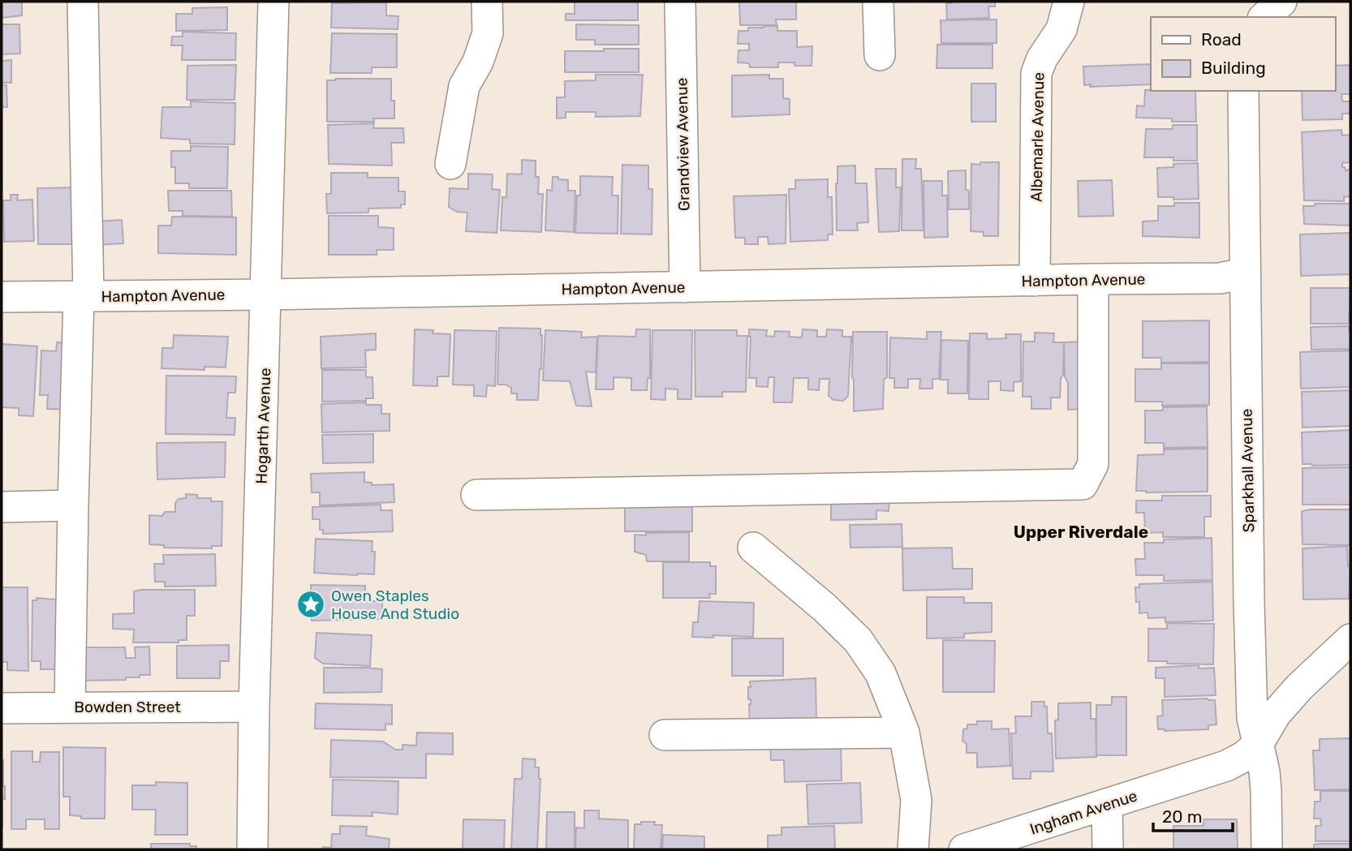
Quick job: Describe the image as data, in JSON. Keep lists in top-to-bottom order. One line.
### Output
{"streets":{"street":["Albemarle Avenue","Grandview Avenue","Hampton Avenue","Hogarth Avenue","Sparkhall Avenue","Bowden Street","Ingham Avenue"]},"crossings":[["Albemarle Avenue","Hampton Avenue"],["Grandview Avenue","Hampton Avenue"],["Hampton Avenue","Hogarth Avenue"],["Hampton Avenue","Sparkhall Avenue"],["Hogarth Avenue","Bowden Street"],["Sparkhall Avenue","Ingham Avenue"]],"districts":["Upper Riverdale"],"places":{"place":["Owen Staples House And Studio"]},"legend":["Road","Building"],"scale_bar":"20 m"}
